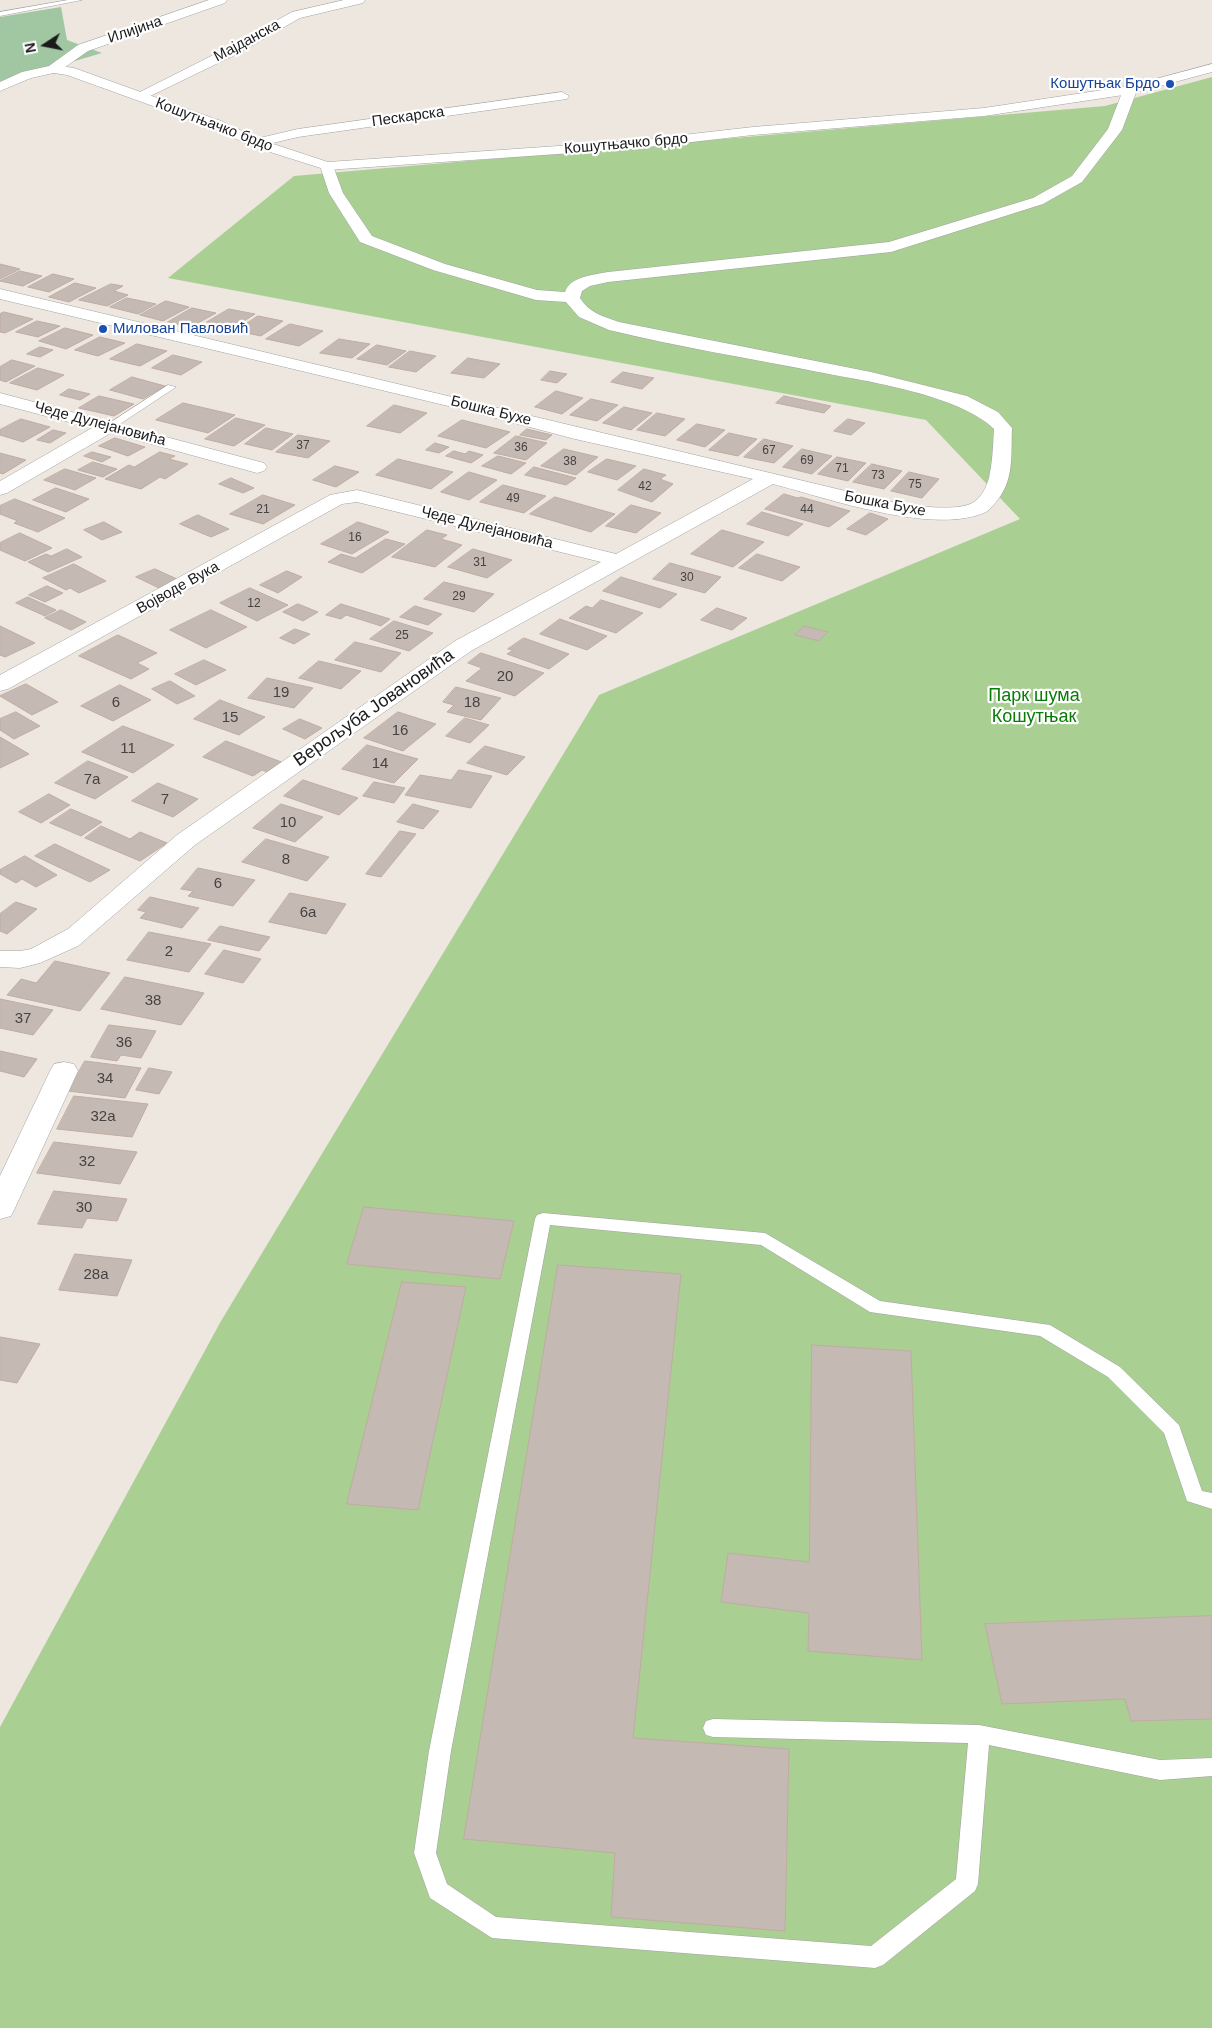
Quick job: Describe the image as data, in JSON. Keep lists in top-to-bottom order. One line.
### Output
{"streets":{"street":["Илијина","Мајданска","Пескарска","Кошутњачко брдо","Бошка Бухе","Чеде Дулејановића","Војводе Вука","Верољуба Јовановића"]},"crossings":[["Илијина","Кошутњачко брдо"],["Мајданска","Кошутњачко брдо"],["Пескарска","Кошутњачко брдо"],["Бошка Бухе","Верољуба Јовановића"],["Чеде Дулејановића","Војводе Вука"],["Чеде Дулејановића","Верољуба Јовановића"]],"parks":["Парк шума Кошутњак"],"places":["Кошутњак Брдо","Милован Павловић"],"house_numbers":["37","36","67","69","38","71","73","75","42","49","21","44","16","31","30","29","12","25","20","19","6","18","15","16","11","14","7a","7","10","8","6","6a","2","38","37","36","34","32a","32","30","28a"],"north":"left"}
